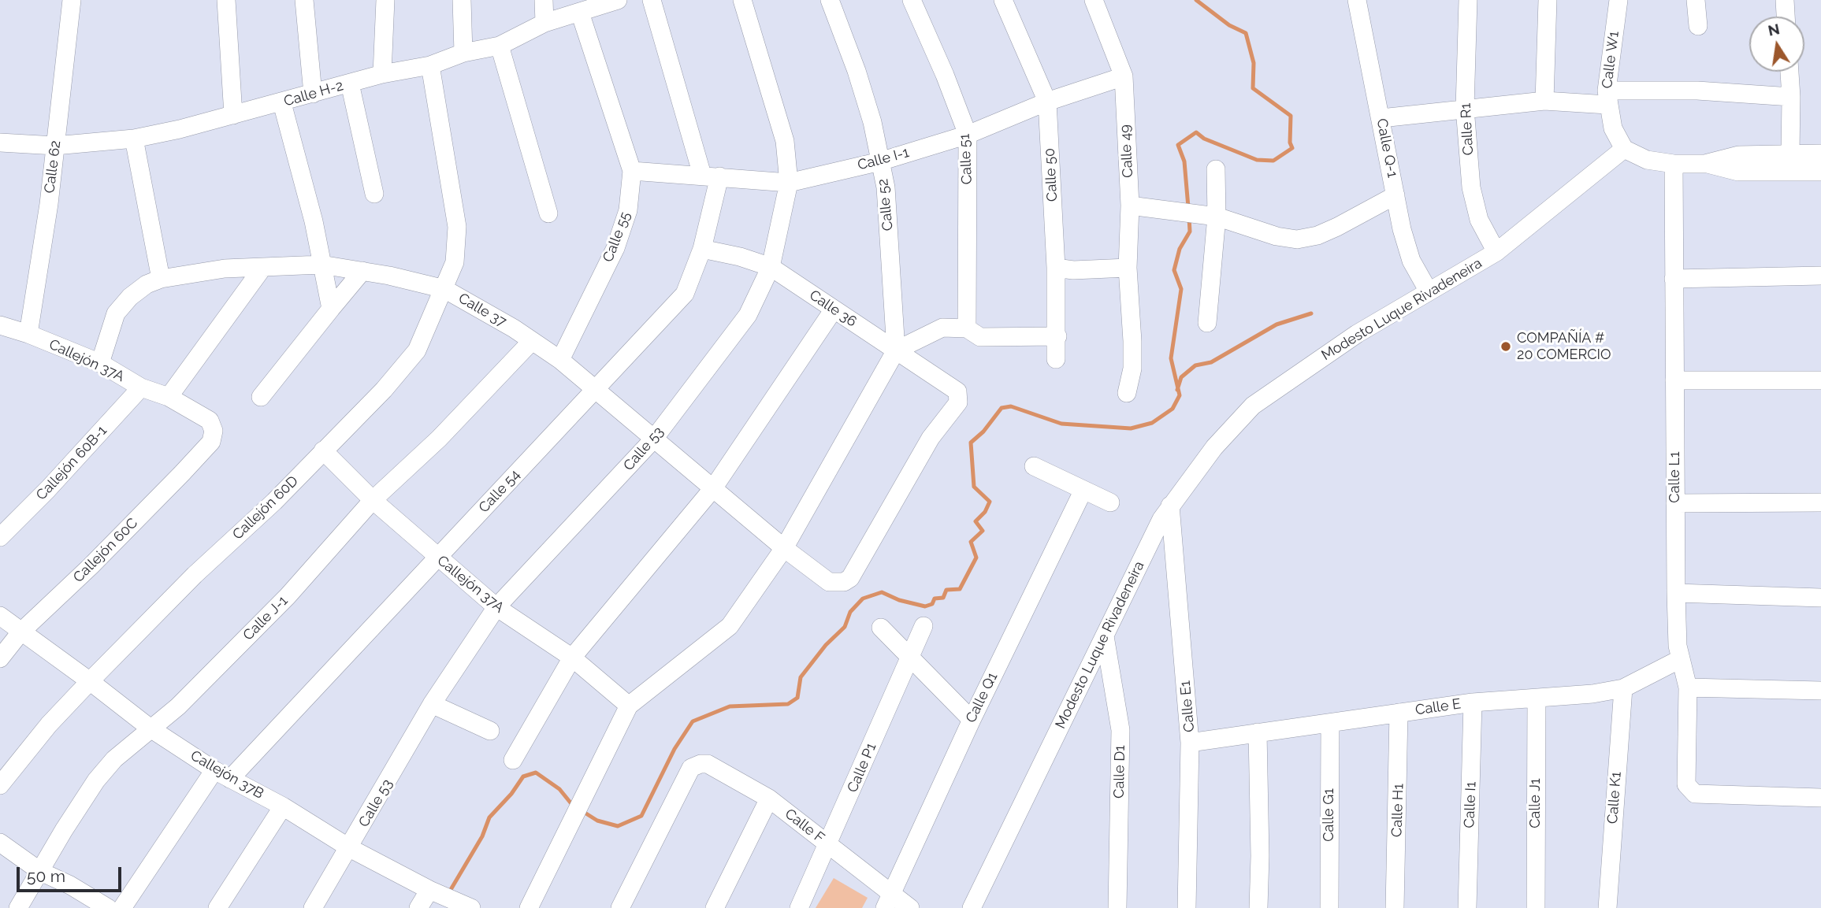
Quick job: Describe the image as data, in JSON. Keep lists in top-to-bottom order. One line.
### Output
{"streets":{"street":["Calle W1","Calle H-2","Calle R1","Calle Q-1","Calle 49","Calle I-1","Calle 51","Calle 62","Calle 50","Calle 52","Calle 55","Calle 36","Modesto Luque Rivadeneira","Calle 37","Callejón 37A","Calle 53","Callejón 60B-1","Calle L1","Calle 54","Callejón 60D","Callejón 60C","Calle J-1","Calle Q1","Calle E1","Calle E","Calle P1","Calle D1","Callejón 37B","Calle K1","Calle J1","Calle I1","Calle H1","Calle G1","Calle F"]},"crossings":[["Calle W1","Modesto Luque Rivadeneira"],["Calle H-2","Calle 62"],["Calle H-2","Calle 55"],["Calle H-2","Callejón 60D"],["Calle R1","Modesto Luque Rivadeneira"],["Calle Q-1","Modesto Luque Rivadeneira"],["Calle 49","Calle I-1"],["Calle I-1","Calle 51"],["Calle I-1","Calle 50"],["Calle I-1","Calle 52"],["Calle I-1","Calle 55"],["Calle I-1","Calle 53"],["Calle I-1","Calle 54"],["Calle 62","Callejón 37A"],["Calle 52","Calle 36"],["Calle 55","Calle 37"],["Calle 36","Calle 37"],["Calle 36","Calle 53"],["Calle 36","Calle 54"],["Modesto Luque Rivadeneira","Calle E1"],["Modesto Luque Rivadeneira","Calle D1"],["Calle 37","Callejón 37A"],["Calle 37","Calle 53"],["Calle 37","Calle 54"],["Calle 37","Callejón 60D"],["Calle 37","Calle J-1"],["Callejón 37A","Calle 53"],["Callejón 37A","Callejón 60B-1"],["Callejón 37A","Calle 54"],["Callejón 37A","Callejón 60D"],["Callejón 37A","Callejón 60C"],["Callejón 37A","Calle J-1"],["Calle 53","Callejón 37B"],["Calle L1","Calle E"],["Calle 54","Callejón 37B"],["Callejón 60D","Callejón 37B"],["Callejón 60C","Callejón 37B"],["Calle J-1","Callejón 37B"],["Calle Q1","Calle F"],["Calle E1","Calle E"],["Calle E","Calle K1"],["Calle E","Calle J1"],["Calle E","Calle I1"],["Calle E","Calle H1"],["Calle E","Calle G1"],["Calle P1","Calle F"]],"places":["COMPAÑÍA # 20 COMERCIO"],"scale_bar":"50 m","north":"top"}
